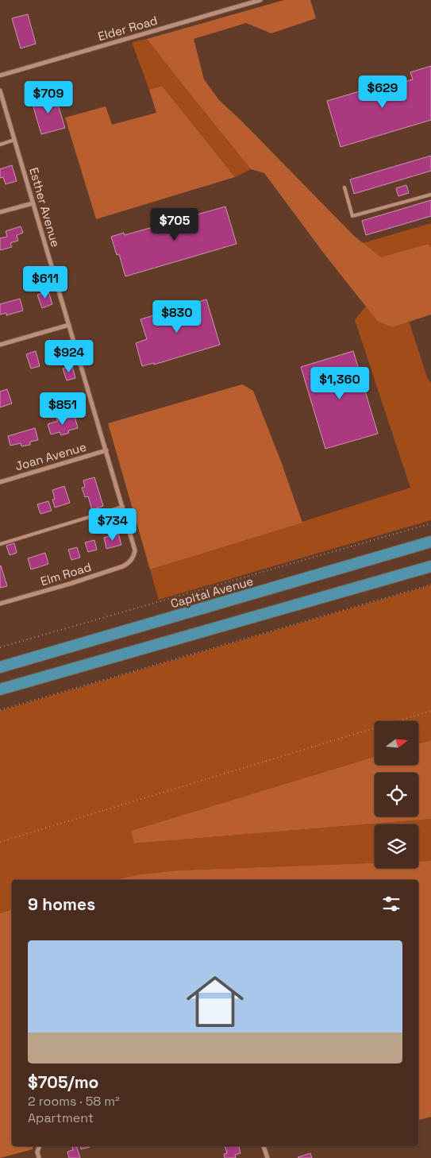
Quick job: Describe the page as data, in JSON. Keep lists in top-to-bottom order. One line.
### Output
{"streets":{"highway":["Capital Avenue"],"street":["Elder Road","Esther Avenue","Joan Avenue","Elm Road"]},"crossings":[["Esther Avenue","Joan Avenue"],["Esther Avenue","Elm Road"]],"north":"right","page":{"price":["$629","$709","$705","$611","$830","$924","$1,360","$851","$734"],"heading":"9 homes","list":[{"name":"$705/mo","note":"2 rooms · 58 m² · Apartment"}]}}
